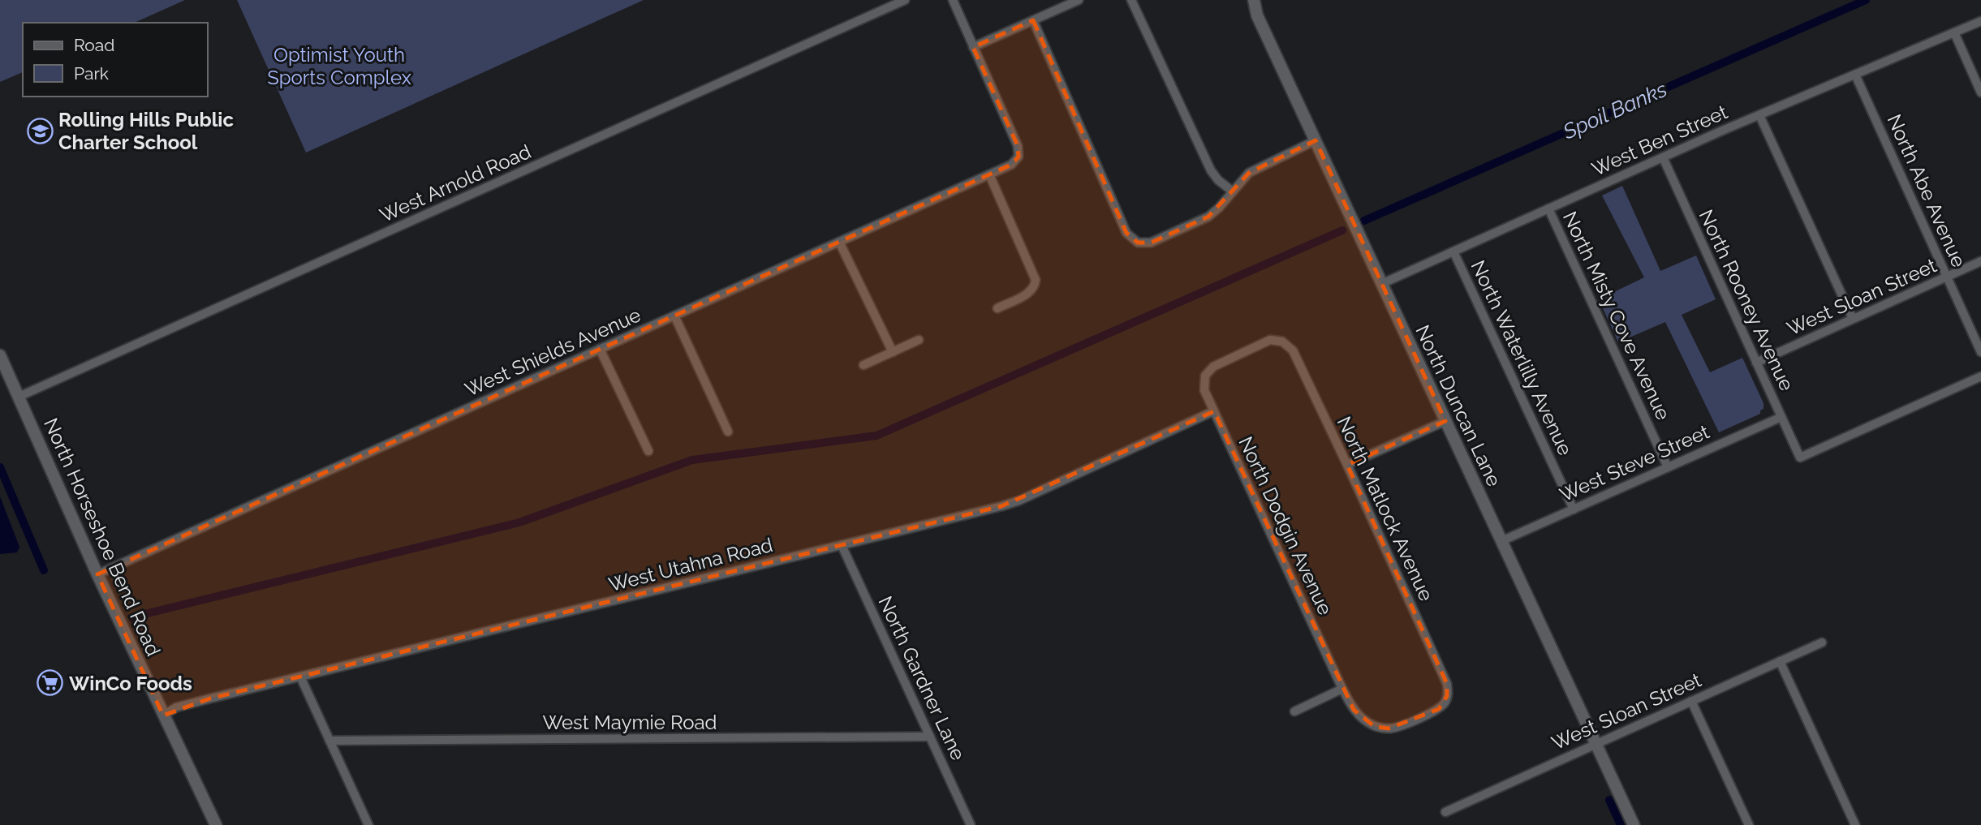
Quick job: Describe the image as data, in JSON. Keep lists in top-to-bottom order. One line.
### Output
{"streets":{"street":["West Ben Street","West Arnold Road","North Abe Avenue","West Sloan Street","North Rooney Avenue","North Misty Cove Avenue","West Shields Avenue","North Waterlilly Avenue","North Duncan Lane","West Steve Street","North Matlock Avenue","North Dodgin Avenue","North Horseshoe Bend Road","West Utahna Road","North Gardner Lane","West Maymie Road"]},"crossings":[["West Ben Street","North Abe Avenue"],["West Ben Street","North Rooney Avenue"],["West Ben Street","North Misty Cove Avenue"],["West Ben Street","North Waterlilly Avenue"],["West Ben Street","North Duncan Lane"],["West Arnold Road","North Horseshoe Bend Road"],["North Abe Avenue","West Sloan Street"],["West Sloan Street","North Rooney Avenue"],["West Sloan Street","North Duncan Lane"],["North Rooney Avenue","West Steve Street"],["North Misty Cove Avenue","West Steve Street"],["West Shields Avenue","North Horseshoe Bend Road"],["North Waterlilly Avenue","West Steve Street"],["North Duncan Lane","West Steve Street"],["North Matlock Avenue","North Dodgin Avenue"],["North Dodgin Avenue","West Utahna Road"],["North Horseshoe Bend Road","West Utahna Road"],["West Utahna Road","North Gardner Lane"],["North Gardner Lane","West Maymie Road"]],"water":["Spoil Banks"],"parks":["Optimist Youth Sports Complex"],"places":{"school or university":["Rolling Hills Public Charter School"],"supermarket":["WinCo Foods"]},"legend":["Road","Park"]}
